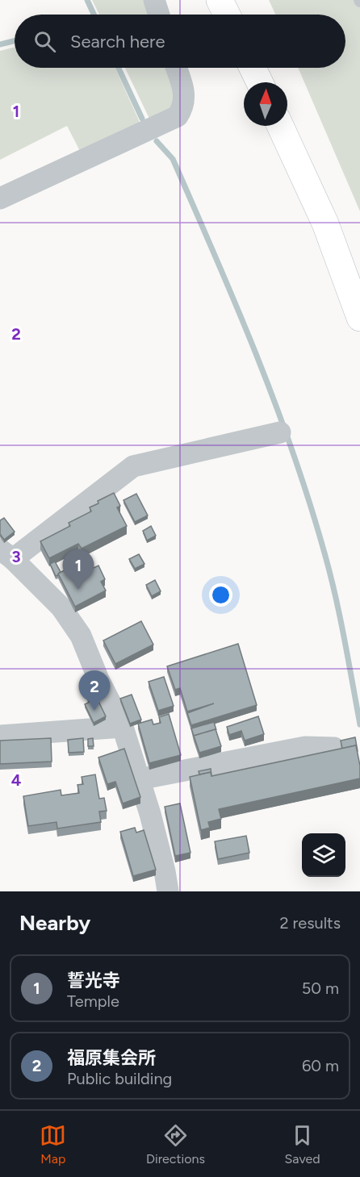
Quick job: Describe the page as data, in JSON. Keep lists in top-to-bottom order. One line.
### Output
{"north":"top","page":{"search":"Search here","pins":["1","2"],"heading":["Nearby","2 results"],"list":[{"mark":"1","name":"誓光寺","note":"Temple","value":"50 m"},{"mark":"2","name":"福原集会所","note":"Public building","value":"60 m"}],"nav":["Map","Directions","Saved"]},"grid":{"rows":["1","2","3","4"]}}
